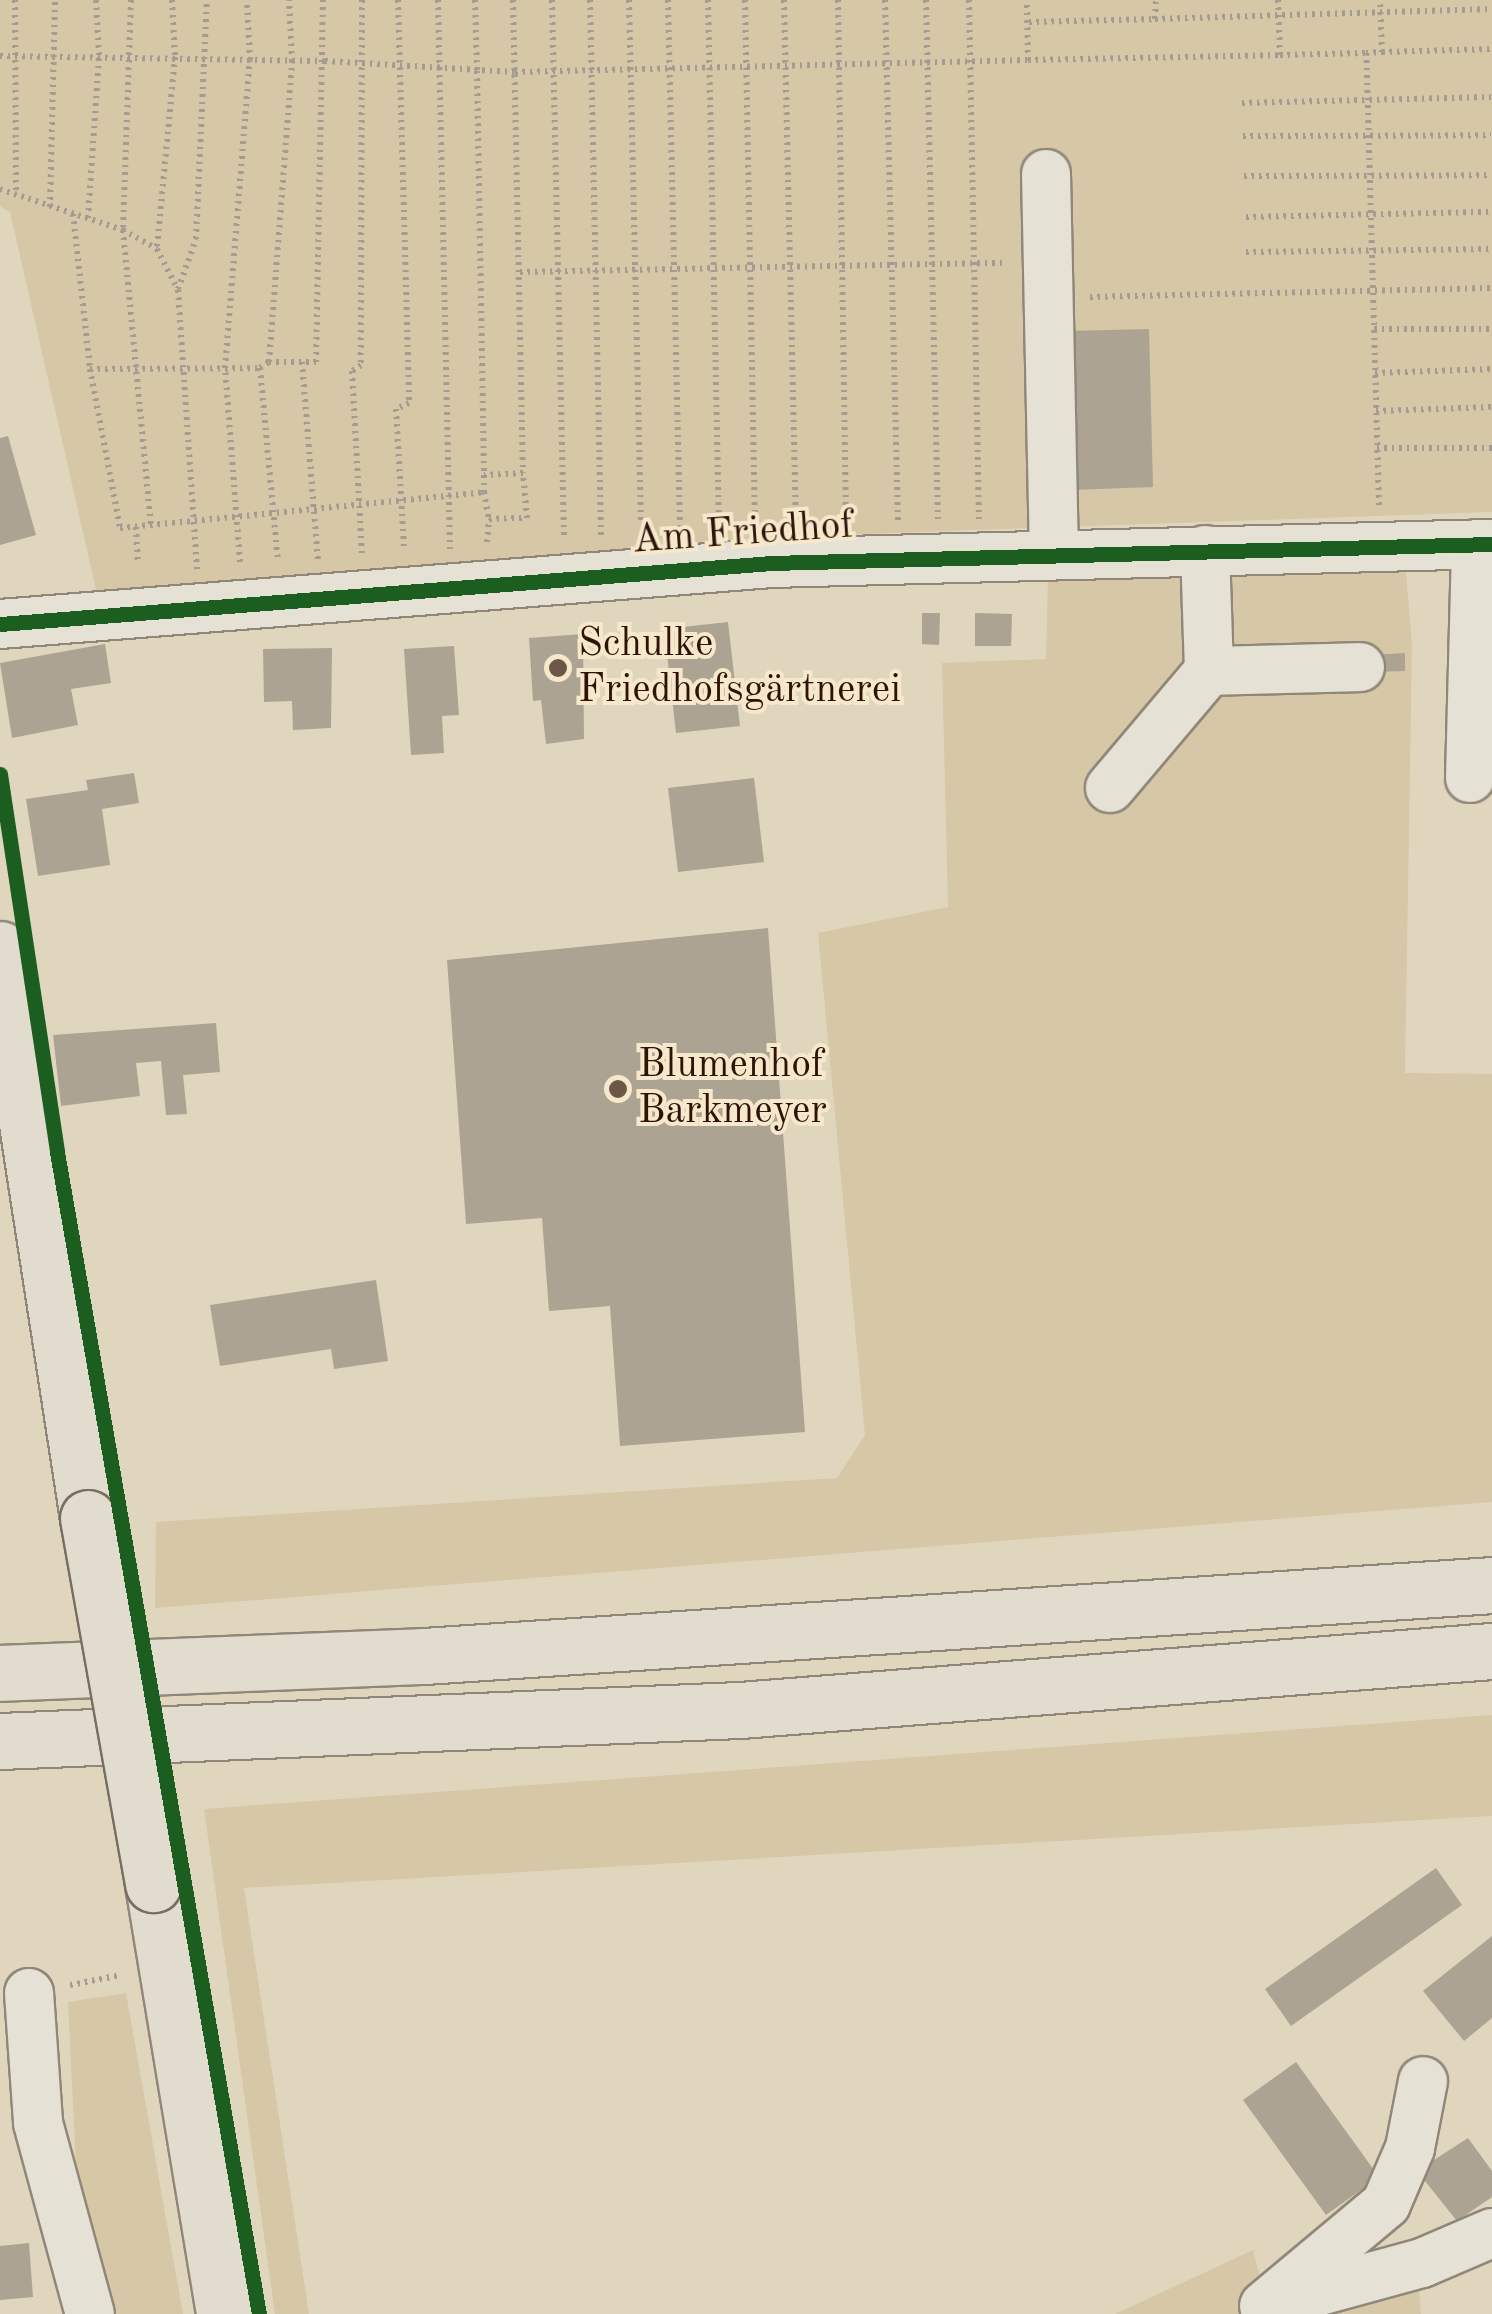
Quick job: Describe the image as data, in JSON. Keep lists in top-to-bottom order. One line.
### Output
{"streets":{"street":["Am Friedhof"]},"places":["Schulke Friedhofsgärtnerei","Blumenhof Barkmeyer"]}
